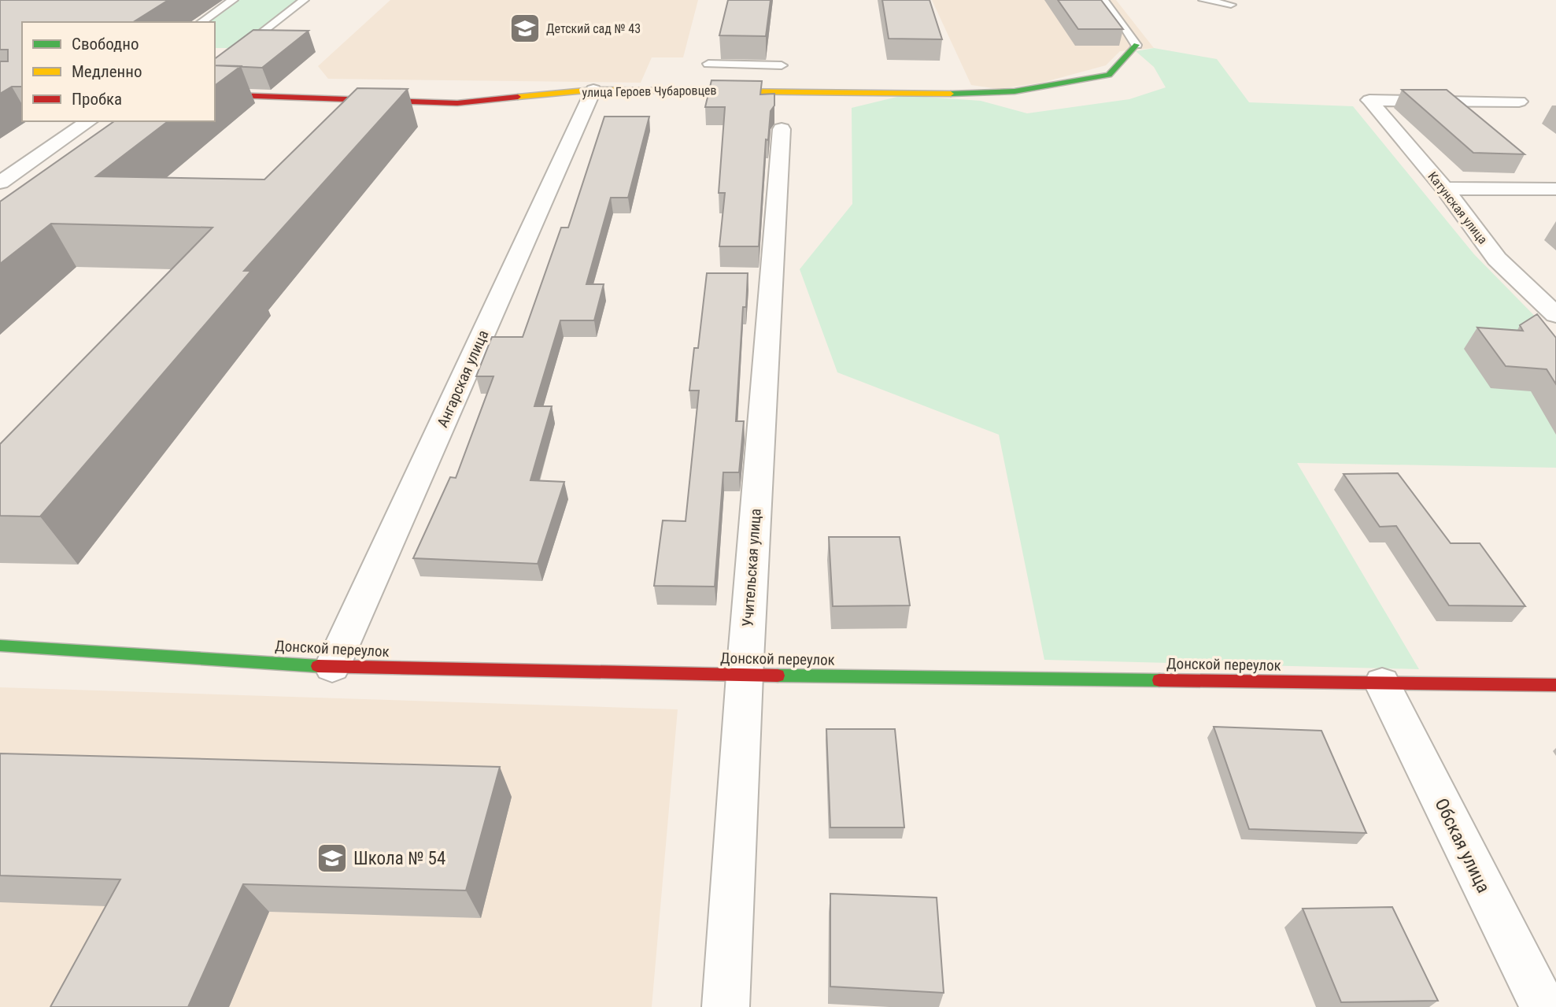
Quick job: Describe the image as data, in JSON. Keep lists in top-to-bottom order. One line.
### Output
{"streets":{"street":["улица Героев Чубаровцев","Катунская улица","Ангарская улица","Учительская улица","Донской переулок","Обская улица"]},"crossings":[["улица Героев Чубаровцев","Ангарская улица"],["Ангарская улица","Донской переулок"],["Учительская улица","Донской переулок"],["Донской переулок","Обская улица"]],"places":{"school or university":["Детский сад № 43","Школа № 54"]},"legend":["Свободно","Медленно","Пробка"]}
